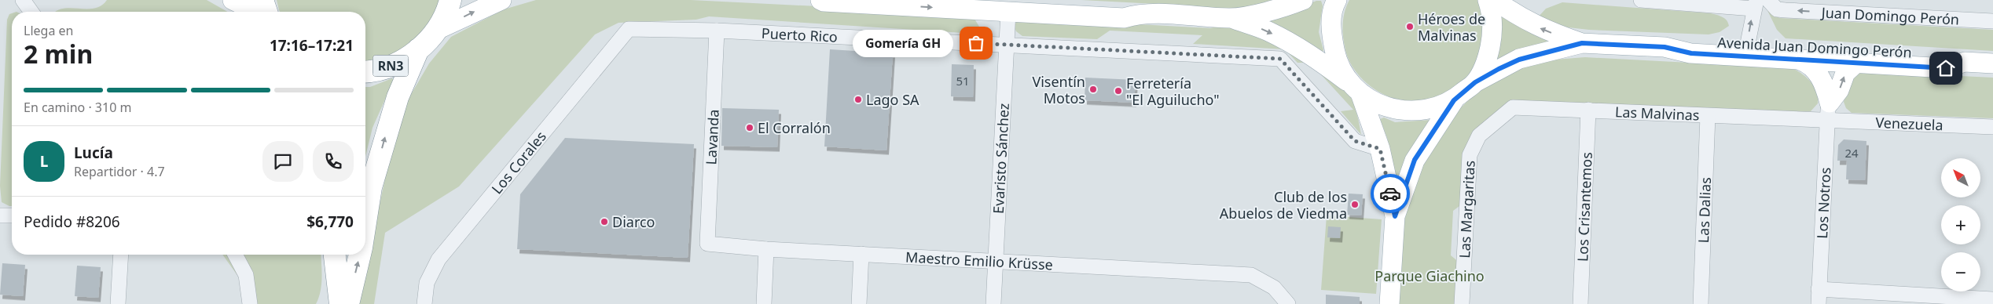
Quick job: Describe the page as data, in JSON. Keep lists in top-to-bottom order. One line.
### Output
{"streets":{"highway":["RN3"],"main road":["Avenida Juan Domingo Perón"],"street":["Juan Domingo Perón","Puerto Rico","Las Malvinas","Venezuela","Lavanda","Evaristo Sánchez","Los Corales","Los Notros","Los Crisantemos","Las Margaritas","Las Dalias","Maestro Emilio Krüsse"]},"crossings":[["Puerto Rico","Lavanda"],["Puerto Rico","Evaristo Sánchez"],["Puerto Rico","Los Corales"],["Las Malvinas","Venezuela"],["Las Malvinas","Los Notros"],["Las Malvinas","Los Crisantemos"],["Las Malvinas","Las Margaritas"],["Las Malvinas","Las Dalias"],["Venezuela","Los Notros"],["Lavanda","Maestro Emilio Krüsse"],["Evaristo Sánchez","Maestro Emilio Krüsse"]],"one_way":["Juan Domingo Perón"],"parks":["Parque Giachino"],"places":["Héroes de Malvinas","Gomería GH","Visentín Motos","Ferretería \"El Aguilucho\"","Lago SA","El Corralón","Club de los Abuelos de Viedma","Diarco"],"house_numbers":["51","24"],"north":"top left","page":{"heading":["2 min","Llega en","17:16–17:21"],"panel":["Lucía","Repartidor · 4.7","Pedido #8206","$6,770"],"bubble":"Gomería GH","bar":"En camino · 310 m","round":"L","map_buttons":["+","−"]}}
